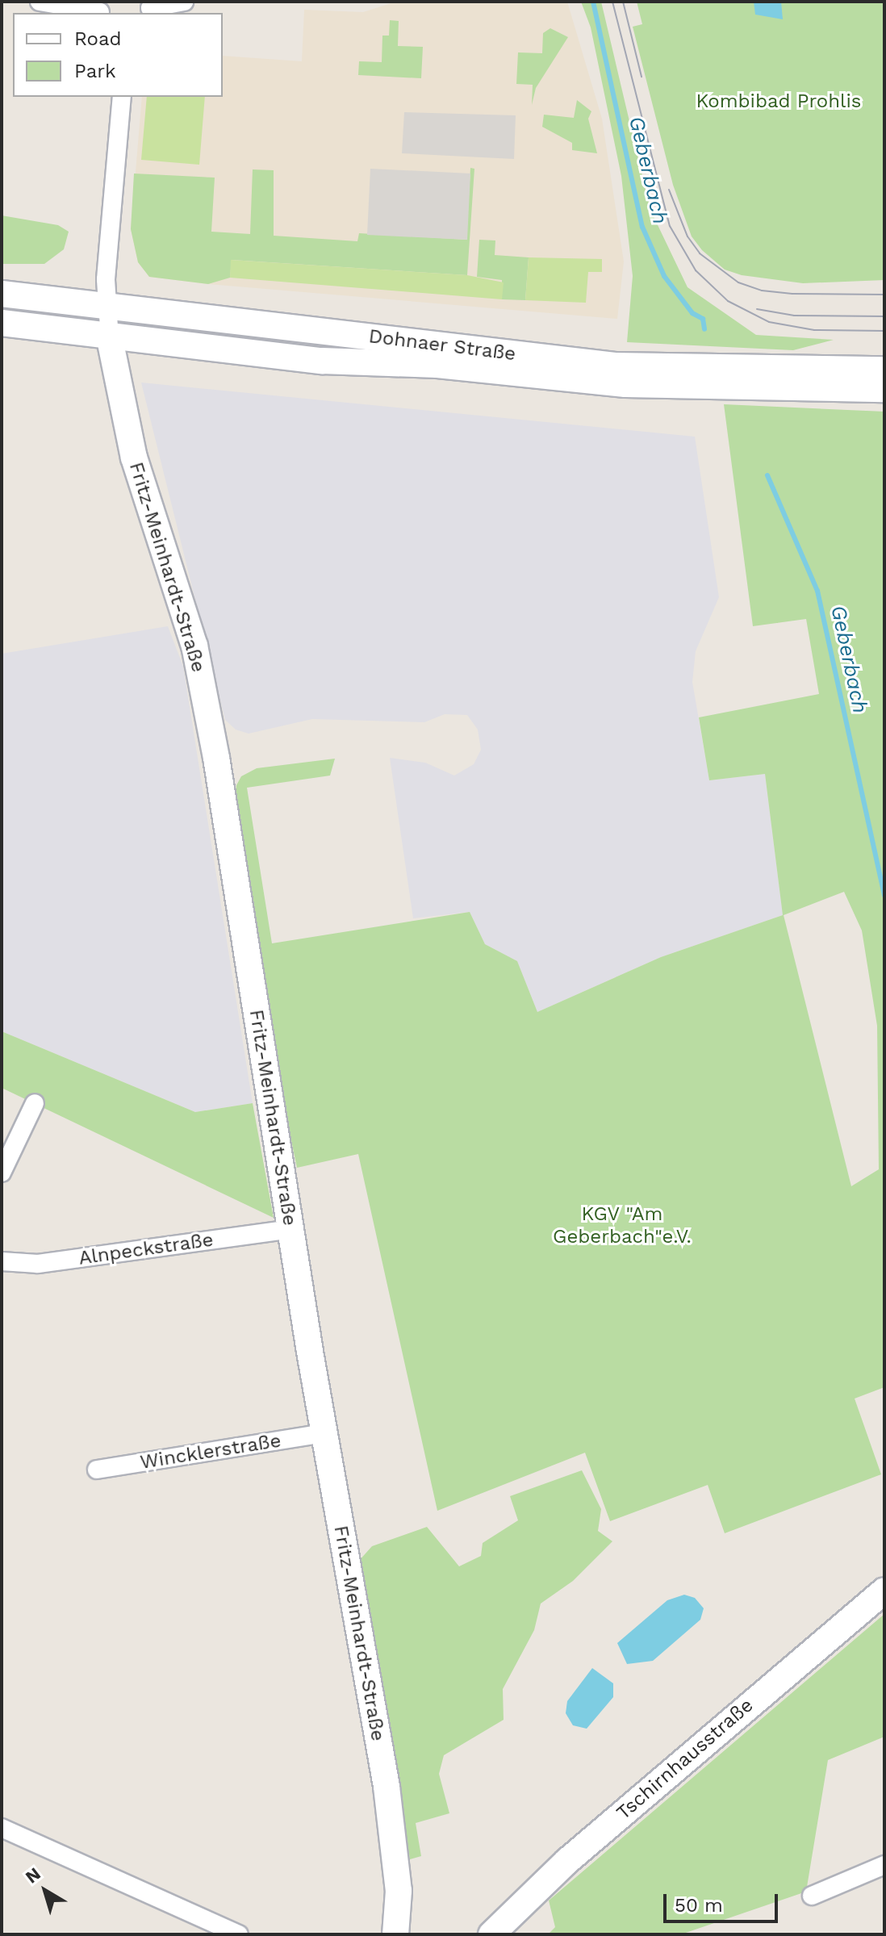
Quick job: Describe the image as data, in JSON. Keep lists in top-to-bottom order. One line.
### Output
{"streets":{"main road":["Dohnaer Straße","Fritz-Meinhardt-Straße","Tschirnhausstraße"],"street":["Alnpeckstraße","Wincklerstraße"]},"crossings":[["Dohnaer Straße","Fritz-Meinhardt-Straße"],["Fritz-Meinhardt-Straße","Alnpeckstraße"],["Fritz-Meinhardt-Straße","Wincklerstraße"]],"water":["Geberbach"],"parks":["Kombibad Prohlis","KGV \"Am Geberbach\"e.V."],"legend":["Road","Park"],"scale_bar":"50 m","north":"top left"}
